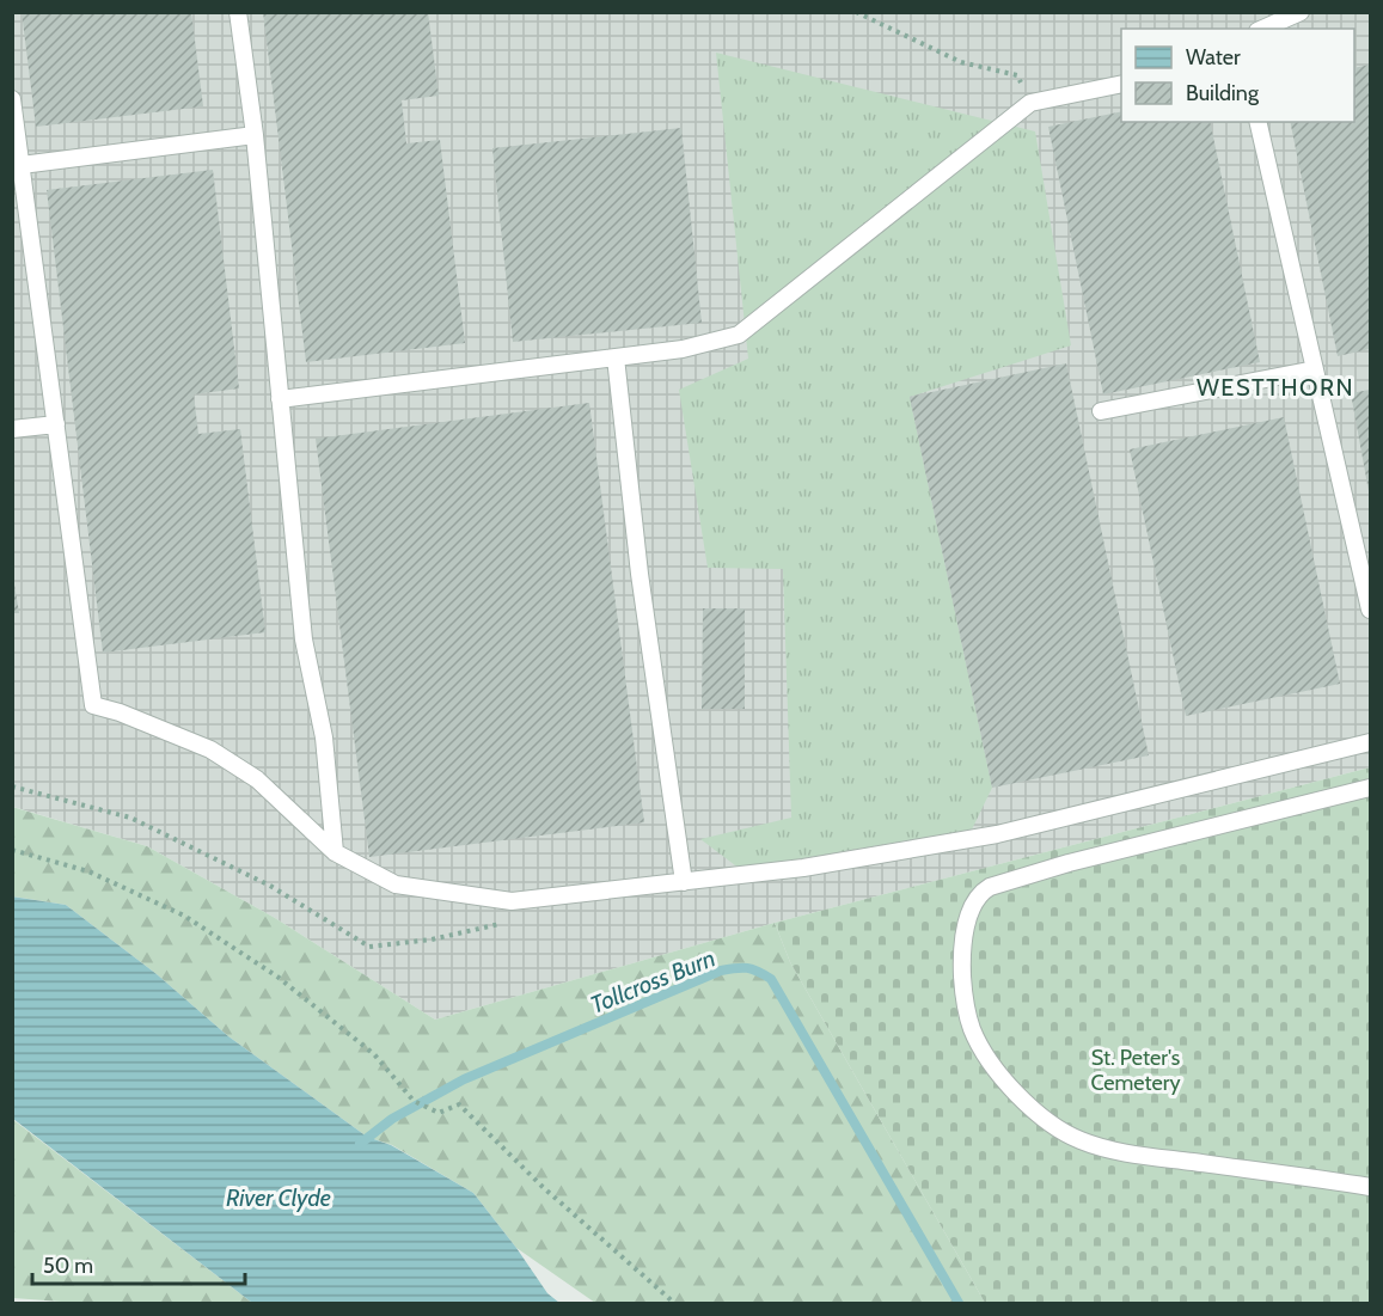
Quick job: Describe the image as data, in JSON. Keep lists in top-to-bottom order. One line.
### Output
{"districts":["WESTTHORN"],"water":["Tollcross Burn","River Clyde"],"parks":["St. Peter's Cemetery"],"legend":["Water","Building"],"scale_bar":"50 m"}
